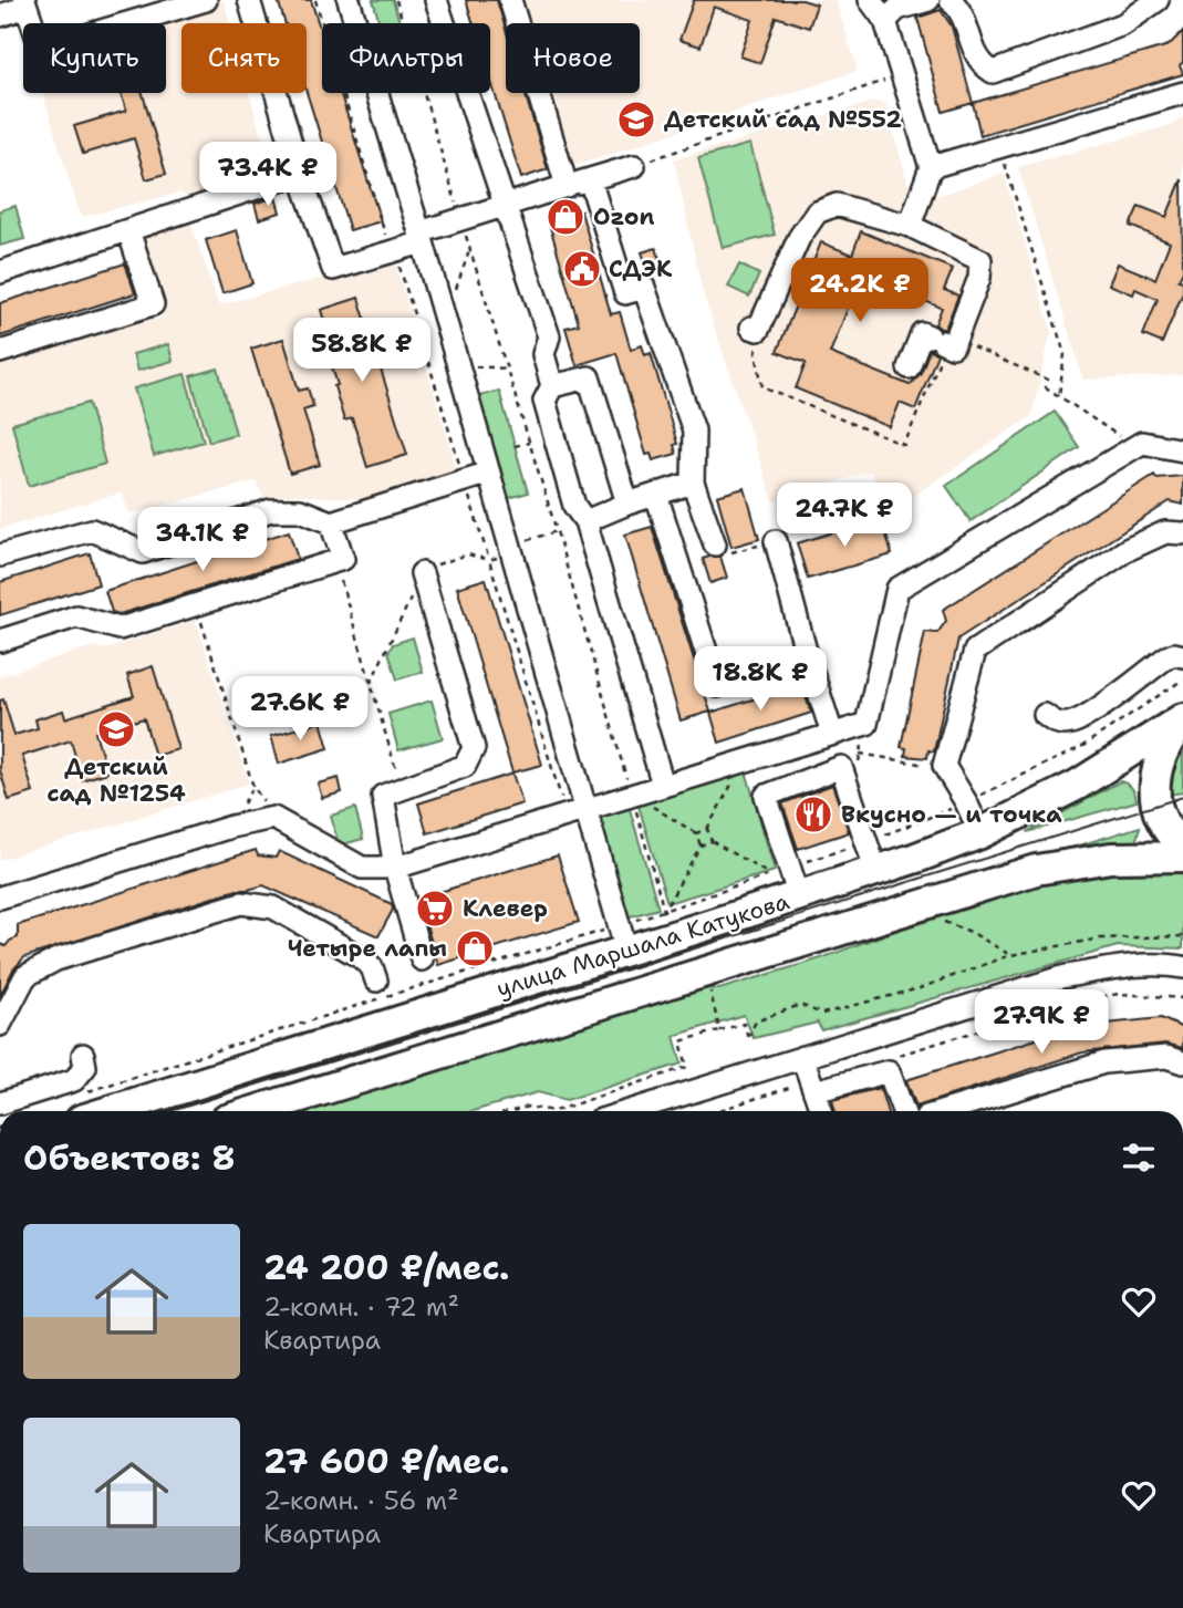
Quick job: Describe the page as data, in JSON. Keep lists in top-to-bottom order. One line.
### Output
{"streets":{"main road":["улица Маршала Катукова"]},"places":{"school or university":["Детский сад №552","Детский сад №1254"],"shop":["Ozon","Четыре лапы"],"public building":["СДЭК"],"restaurant":["Вкусно — и точка"],"supermarket":["Клевер"]},"page":{"chip":["Купить","Снять","Фильтры","Новое"],"price":["73.4K ₽","24.2K ₽","58.8K ₽","24.7K ₽","34.1K ₽","18.8K ₽","27.6K ₽","27.9K ₽"],"heading":"Объектов: 8","list":[{"name":"24 200 ₽/мес.","note":"2-комн. · 72 m² · Квартира"},{"name":"27 600 ₽/мес.","note":"2-комн. · 56 m² · Квартира"}]}}
